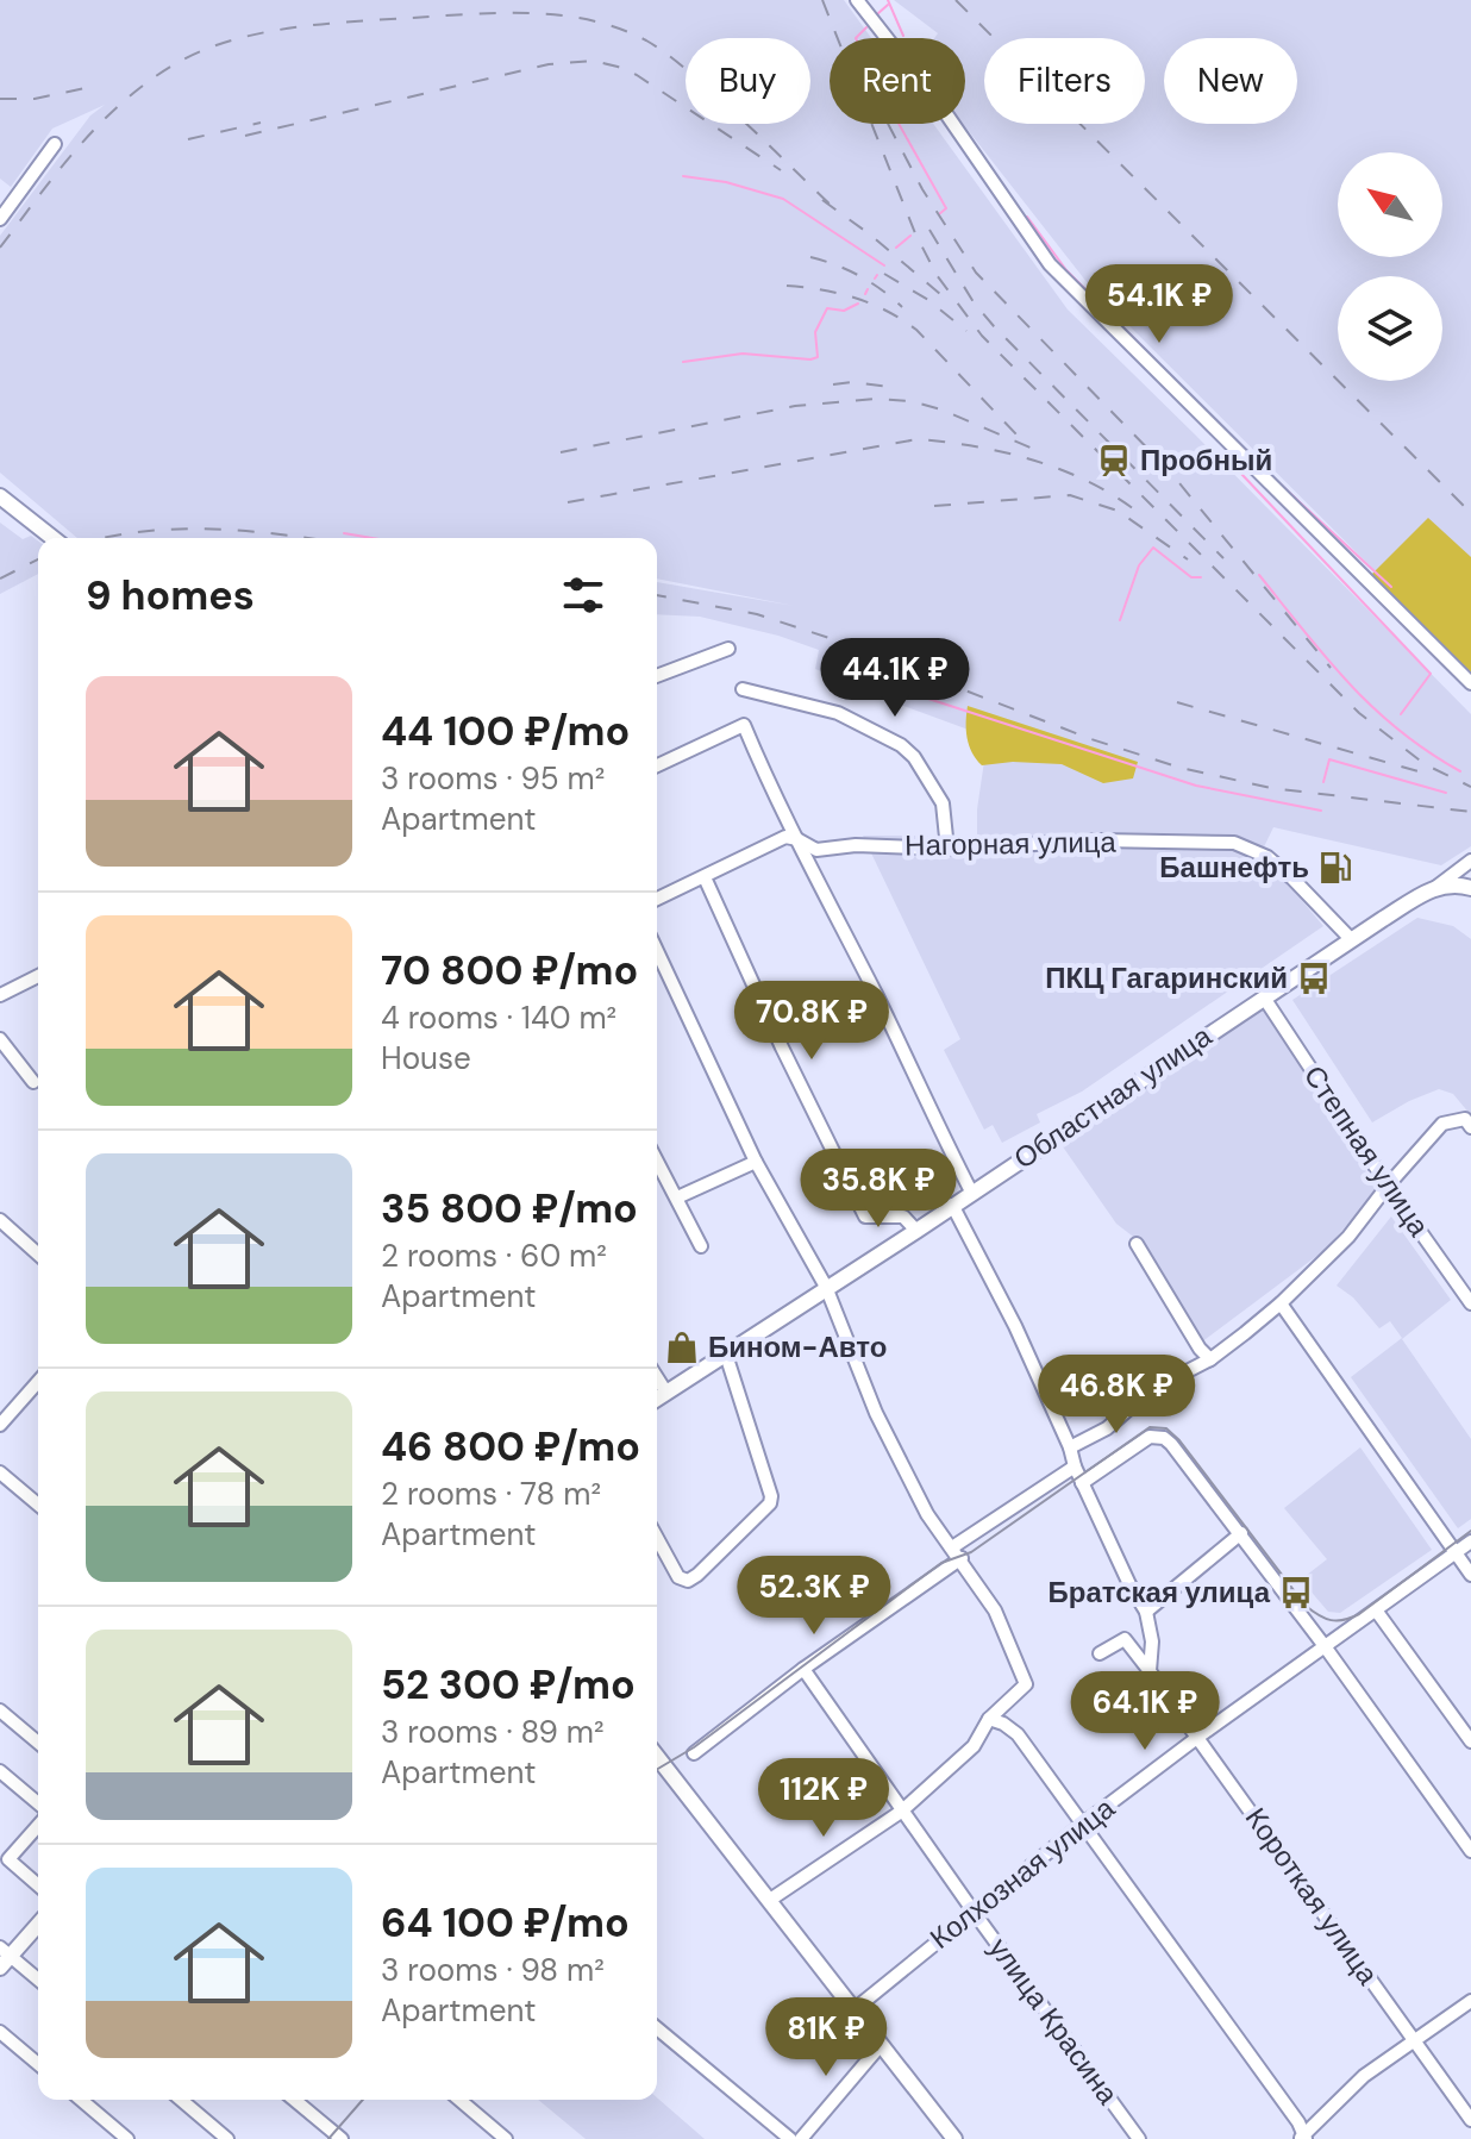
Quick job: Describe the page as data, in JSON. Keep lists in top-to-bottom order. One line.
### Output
{"streets":{"main road":["Областная улица"],"street":["Нагорная улица","Степная улица","Колхозная улица","Короткая улица","улица Красина"]},"crossings":[["Нагорная улица","Областная улица"],["Областная улица","Степная улица"],["Колхозная улица","Короткая улица"],["Колхозная улица","улица Красина"]],"places":{"station":["Пробный"],"fuel station":["Башнефть"],"bus stop":["ПКЦ Гагаринский","Братская улица"],"shop":["Бином-Авто"]},"north":"top left","page":{"chip":["Buy","Rent","Filters","New"],"price":["54.1K ₽","44.1K ₽","70.8K ₽","35.8K ₽","46.8K ₽","52.3K ₽","64.1K ₽","112K ₽","81K ₽"],"heading":"9 homes","list":[{"name":"44 100 ₽/mo","note":"3 rooms · 95 m² · Apartment"},{"name":"70 800 ₽/mo","note":"4 rooms · 140 m² · House"},{"name":"35 800 ₽/mo","note":"2 rooms · 60 m² · Apartment"},{"name":"46 800 ₽/mo","note":"2 rooms · 78 m² · Apartment"},{"name":"52 300 ₽/mo","note":"3 rooms · 89 m² · Apartment"},{"name":"64 100 ₽/mo","note":"3 rooms · 98 m² · Apartment"}]}}
